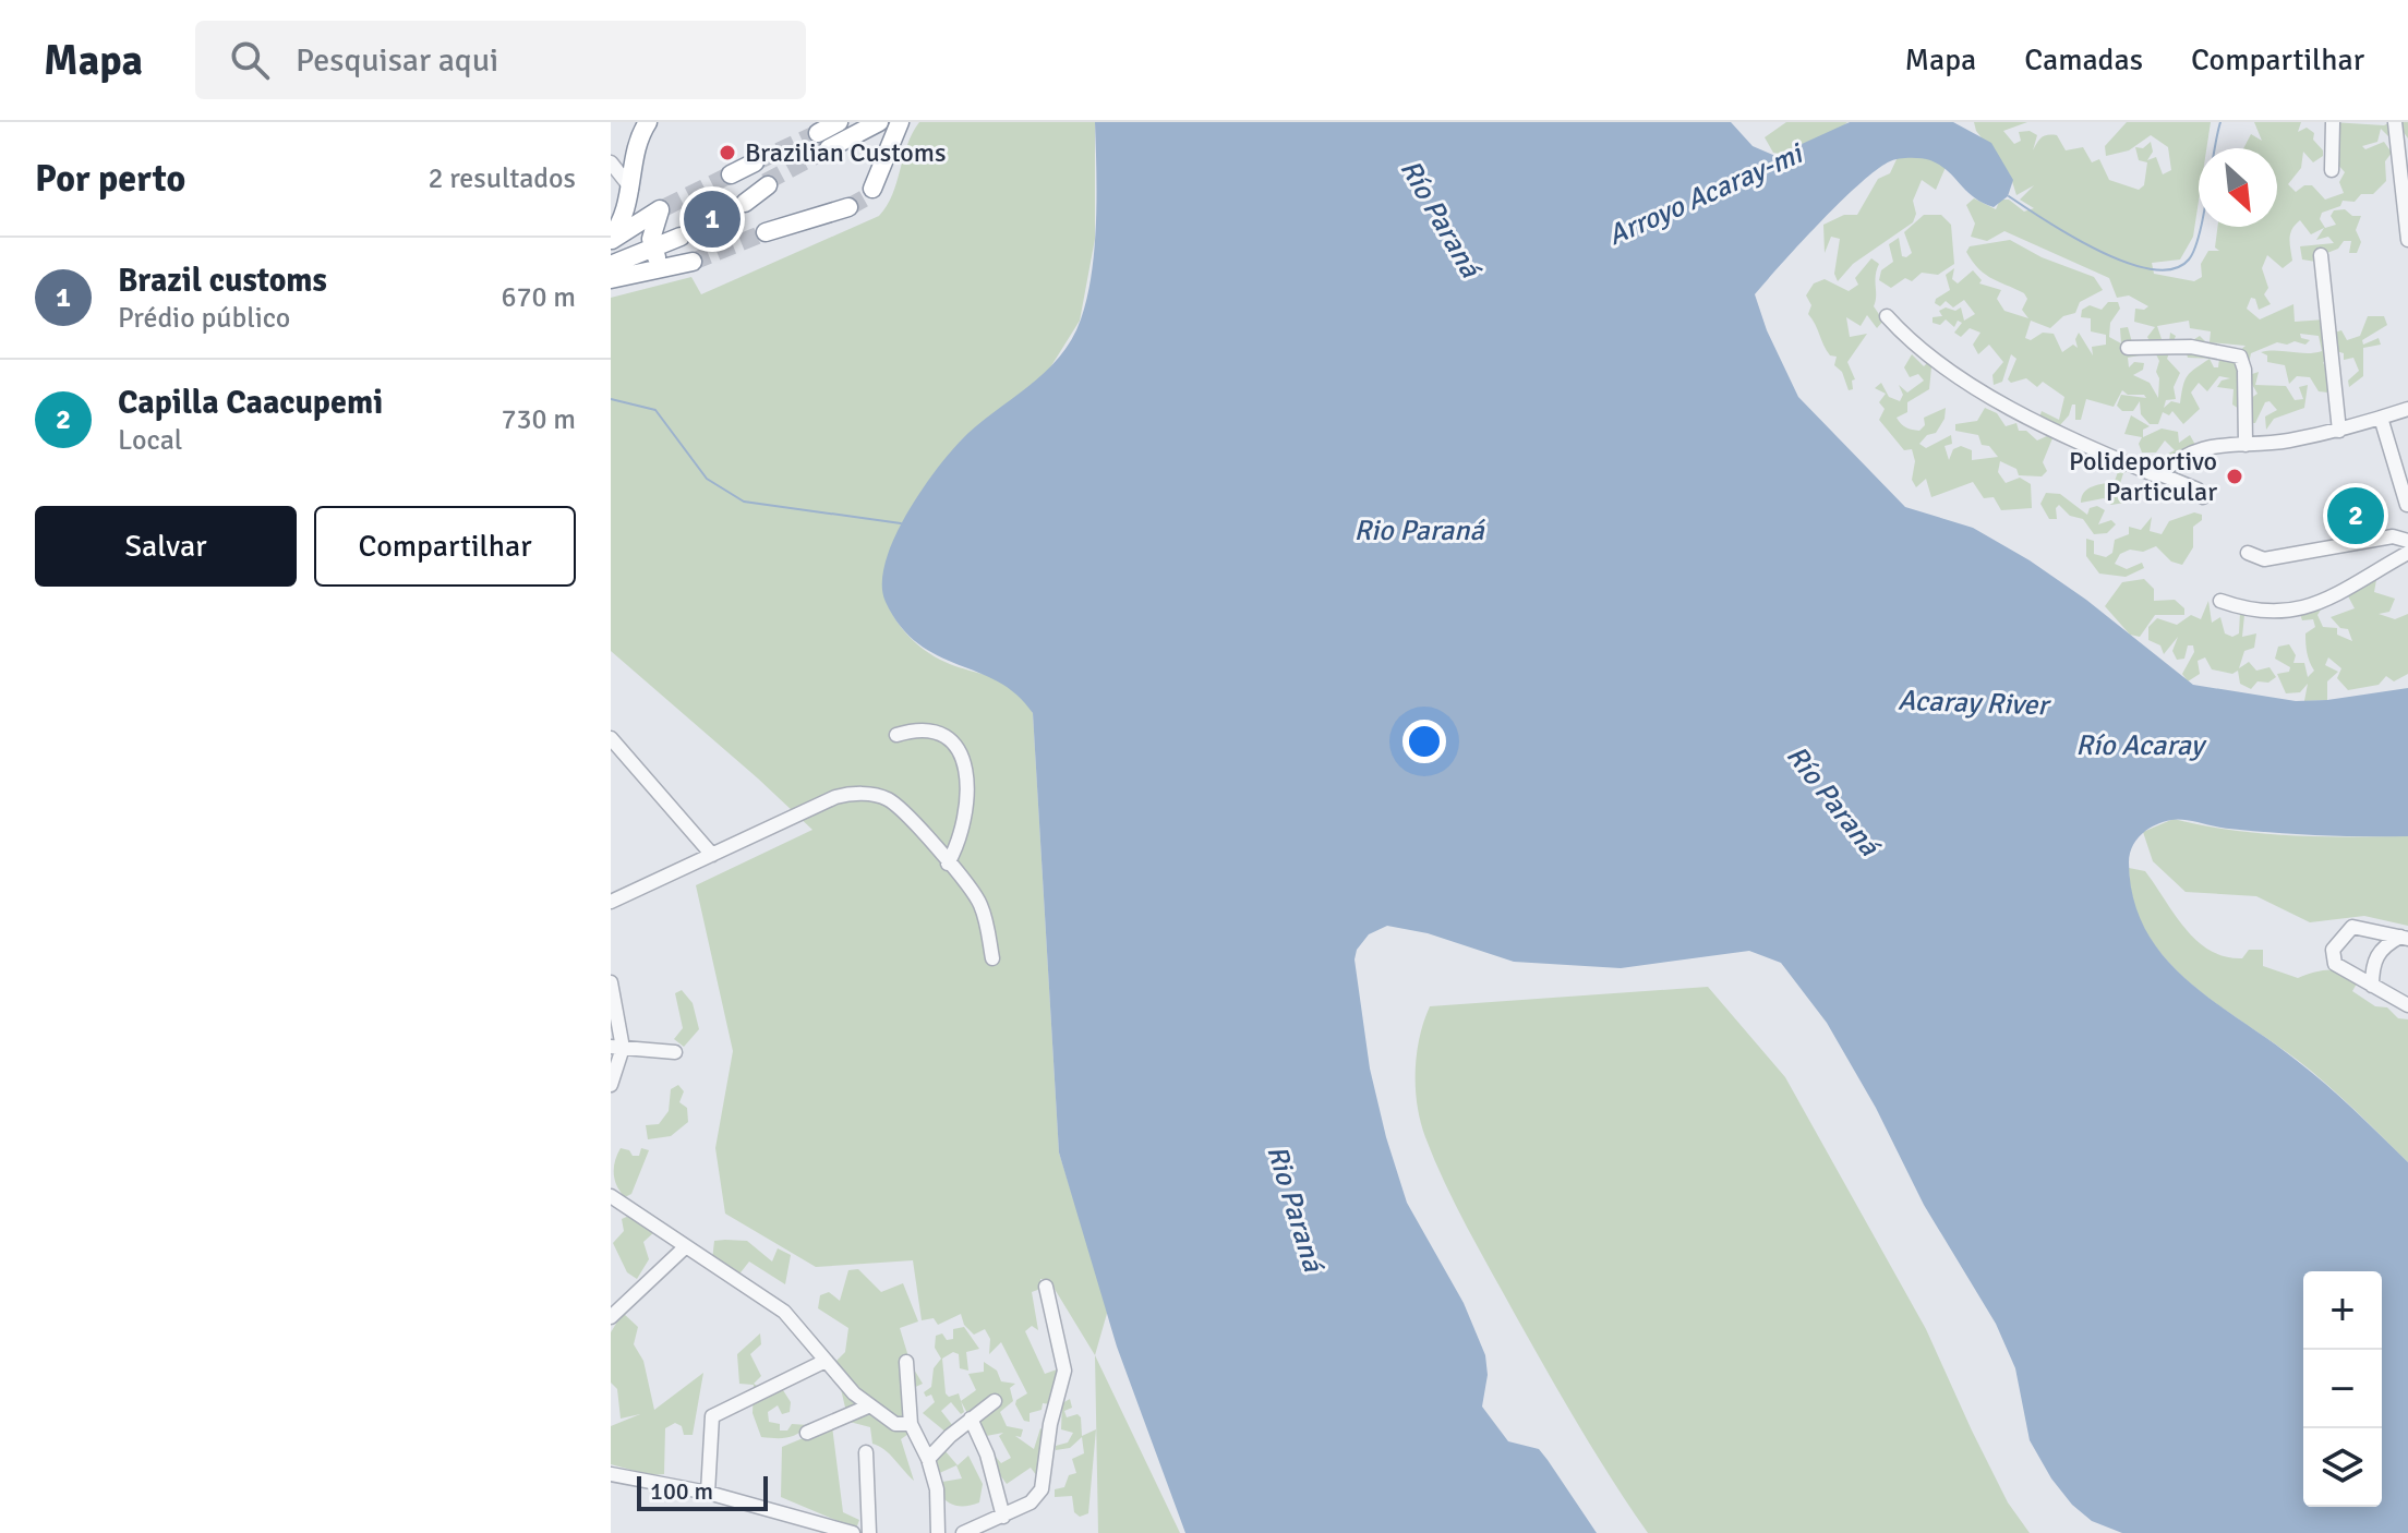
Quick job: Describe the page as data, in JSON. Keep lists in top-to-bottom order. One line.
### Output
{"water":["Arroyo Acaray-mi","Río Paraná","Rio Paraná","Acaray River","Río Acaray"],"places":["Brazilian Customs","Polideportivo Particular"],"scale_bar":"100 m","north":"bottom right","page":{"header":"Mapa","search":"Pesquisar aqui","nav":["Mapa","Camadas","Compartilhar"],"heading":["Por perto","2 resultados"],"pins":["1","2"],"list":[{"mark":"1","name":"Brazil customs","note":"Prédio público","value":"670 m"},{"mark":"2","name":"Capilla Caacupemi","note":"Local","value":"730 m"}],"buttons":["Salvar","Compartilhar"],"map_buttons":["+","−"],"scale":"100 m"}}
